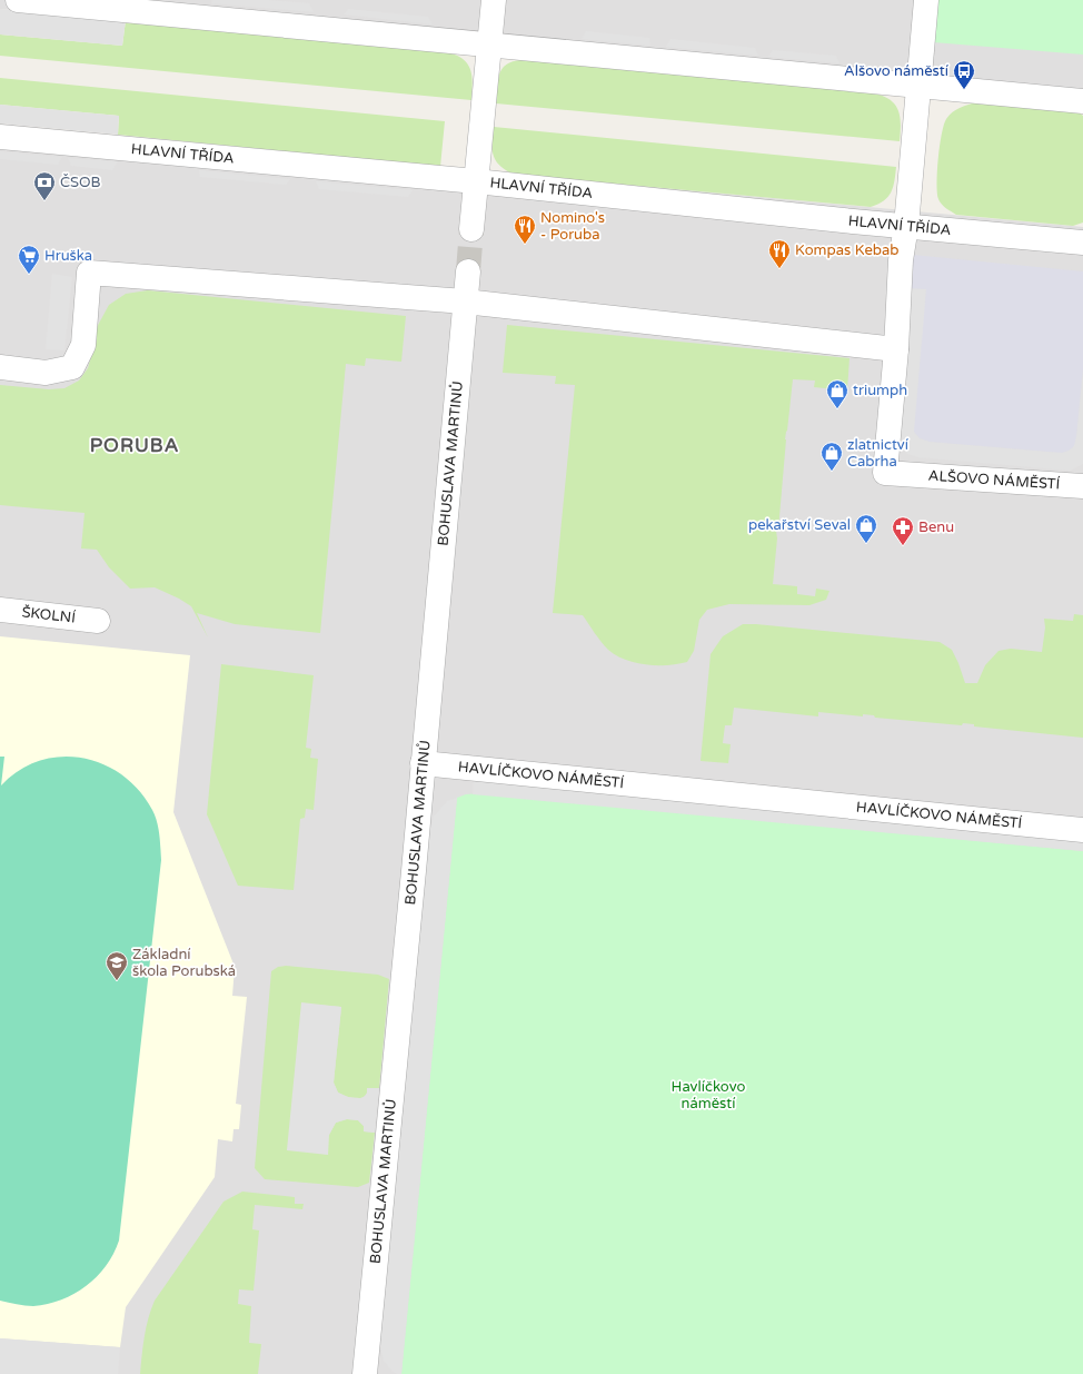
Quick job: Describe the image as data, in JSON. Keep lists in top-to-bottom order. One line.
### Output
{"streets":{"street":["HLAVNÍ TŘÍDA","BOHUSLAVA MARTINŮ","ALŠOVO NÁMĚSTÍ","ŠKOLNÍ","HAVLÍČKOVO NÁMĚSTÍ"]},"crossings":[["HLAVNÍ TŘÍDA","ALŠOVO NÁMĚSTÍ"],["BOHUSLAVA MARTINŮ","HAVLÍČKOVO NÁMĚSTÍ"]],"districts":["PORUBA"],"parks":["Havlíčkovo náměstí"],"places":{"bus stop":["Alšovo náměstí"],"bank":["ČSOB"],"restaurant":["Nomino's - Poruba","Kompas Kebab"],"supermarket":["Hruška"],"shop":["triumph","zlatnictví Cabrha","pekařství Seval"],"pharmacy":["Benu"],"school or university":["Základní škola Porubská"]}}
